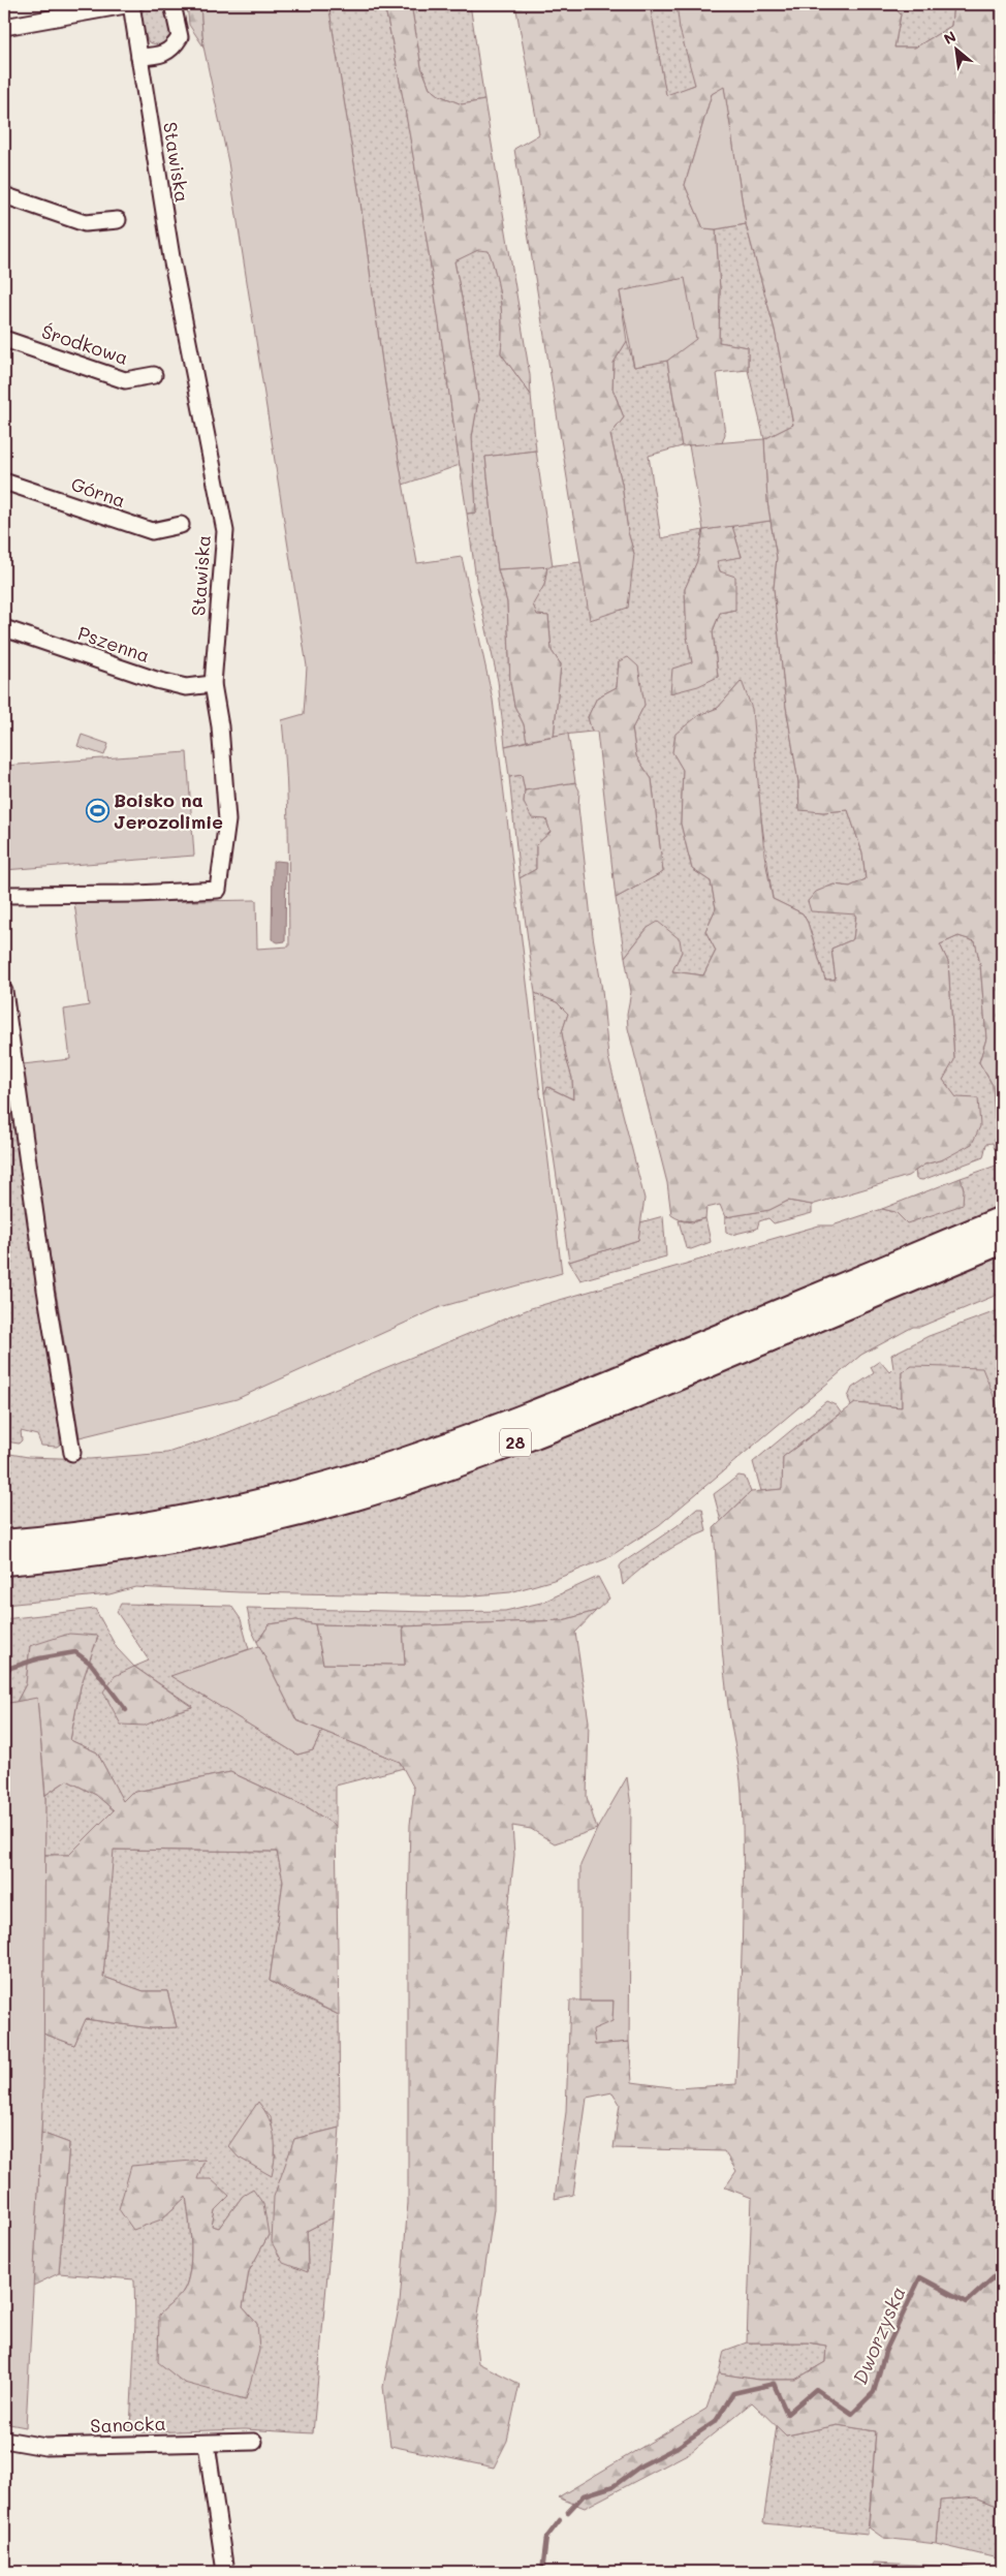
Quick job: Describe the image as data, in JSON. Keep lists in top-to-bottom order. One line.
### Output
{"streets":{"main road":["28"],"street":["Stawiska","Środkowa","Górna","Pszenna","Sanocka"]},"crossings":[["Stawiska","Pszenna"]],"water":["Dworzyska"],"places":{"sports":["Boisko na Jerozolimie"]},"north":"top left"}
